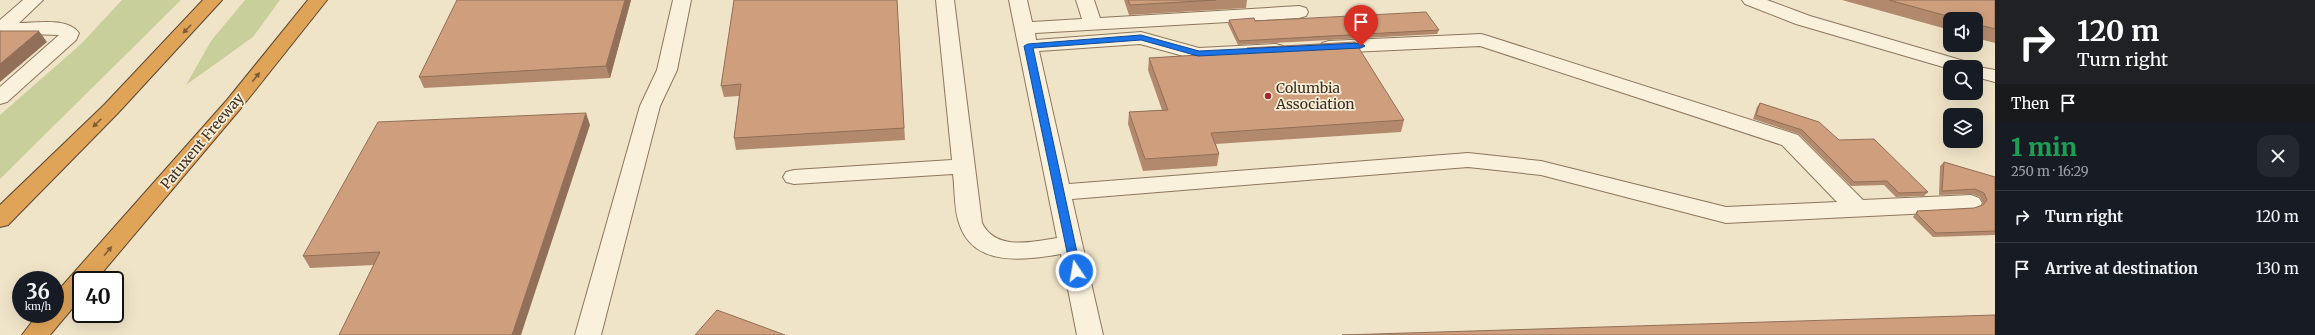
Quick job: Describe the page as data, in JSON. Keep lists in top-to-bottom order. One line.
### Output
{"streets":{"highway":["Patuxent Freeway"]},"places":["Columbia Association"],"page":{"turn":["120 m","Turn right"],"then":"Then","heading":["1 min","250 m · 16:29"],"list":[{"name":"Turn right","value":"120 m"},{"name":"Arrive at destination","value":"130 m"}],"speed":"36 km/h","limit":"40"}}
